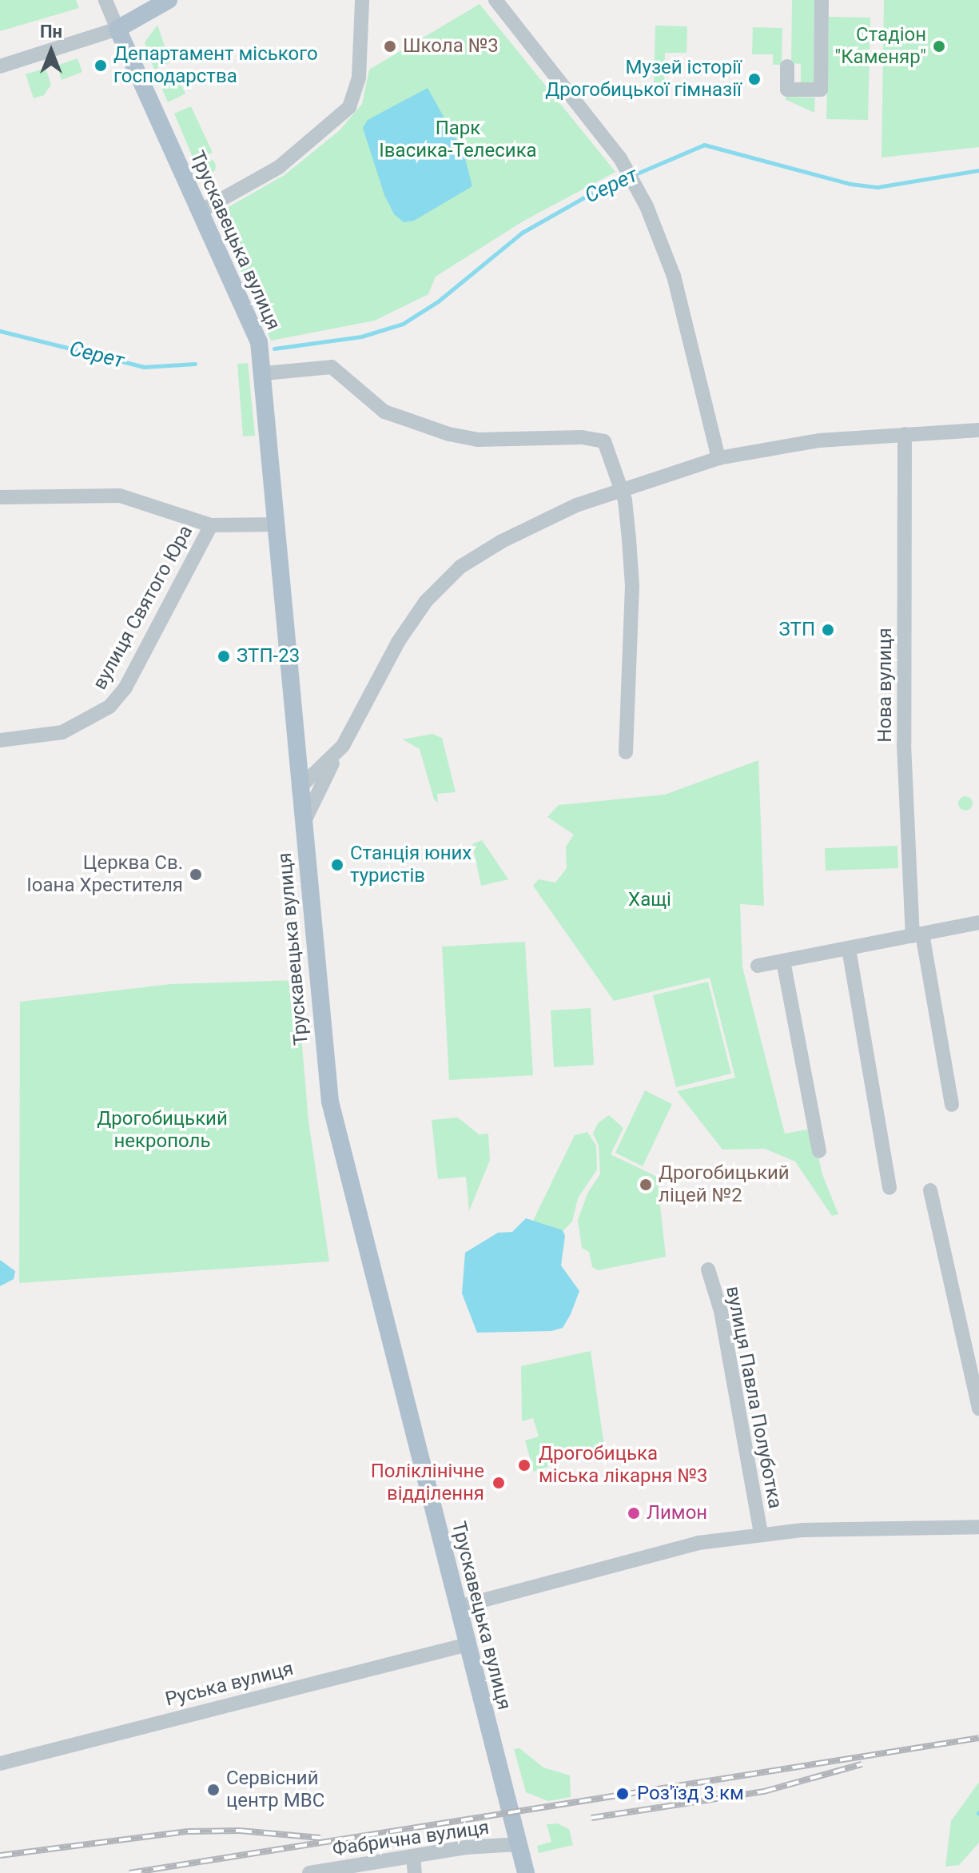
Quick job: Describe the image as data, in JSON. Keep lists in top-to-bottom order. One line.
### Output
{"streets":{"main road":["Трускавецька вулиця"],"street":["вулиця Святого Юра","Нова вулиця","вулиця Павла Полуботка","Руська вулиця","Фабрична вулиця"]},"crossings":[["Трускавецька вулиця","Руська вулиця"],["Трускавецька вулиця","Фабрична вулиця"]],"water":["Серет"],"parks":["Парк Івасика-Телесика","Хащі","Дрогобицький некрополь"],"places":["Школа №3","Стадіон \"Каменяр\"","Департамент міського господарства","Музей історії Дрогобицької гімназії","ЗТП","ЗТП-23","Станція юних туристів","Церква Св. Іоана Хрестителя","Дрогобицький ліцей №2","Дрогобицька міська лікарня №3","Поліклінічне відділення","Лимон","Сервісний центр МВС","Роз'їзд 3 км"],"north":"top"}
